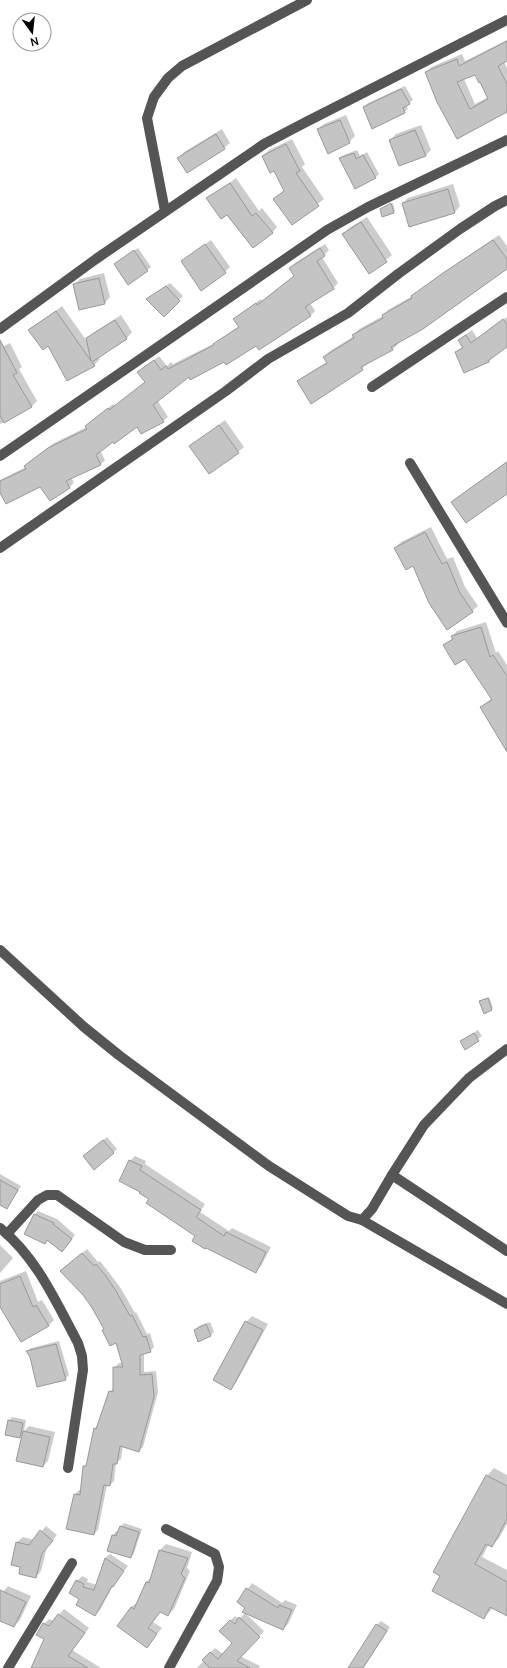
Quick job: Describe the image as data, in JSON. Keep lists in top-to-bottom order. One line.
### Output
{"north":"bottom"}
